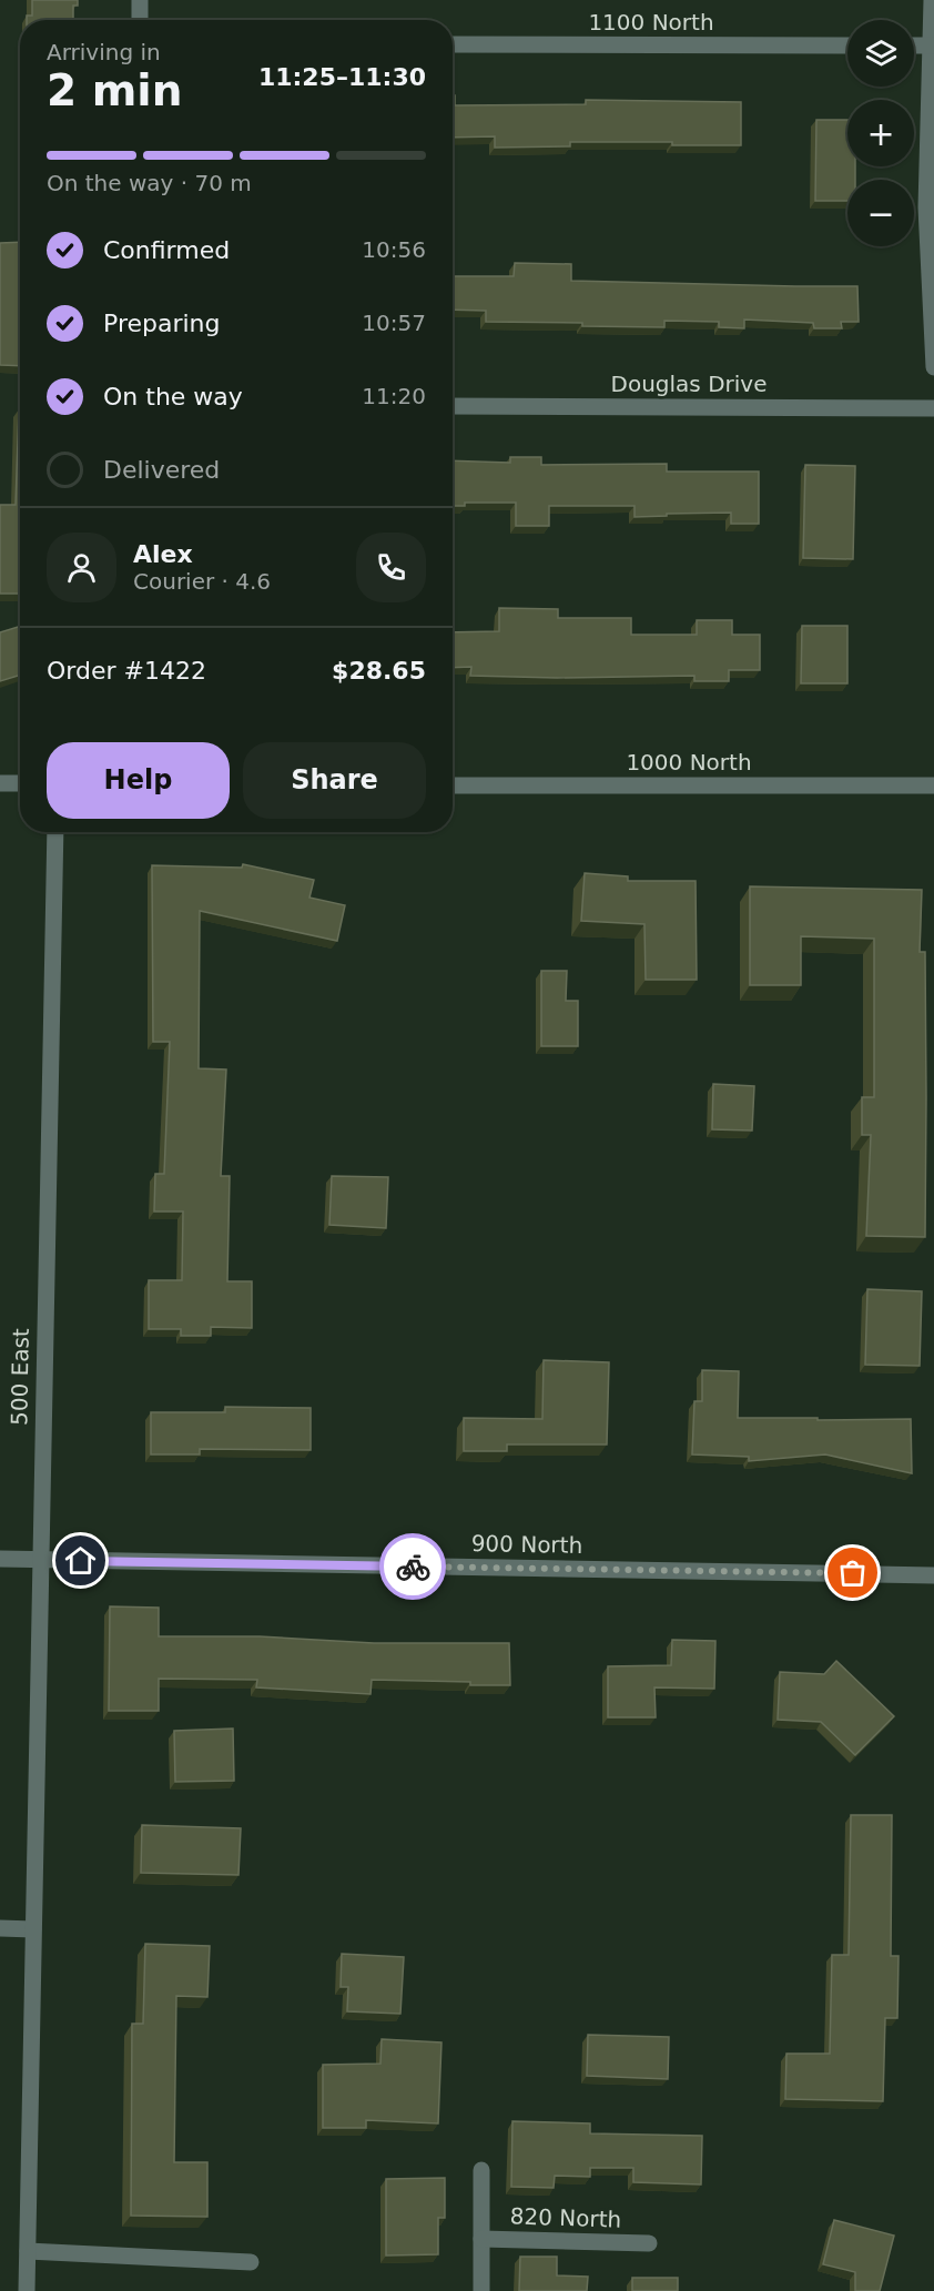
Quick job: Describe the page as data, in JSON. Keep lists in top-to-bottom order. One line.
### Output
{"streets":{"street":["1100 North","Douglas Drive","1000 North","500 East","900 North","820 North"]},"crossings":[["500 East","900 North"]],"page":{"map_buttons":["+","−"],"heading":["2 min","Arriving in","11:25–11:30"],"panel":["Alex","Courier · 4.6","Order #1422","$28.65"],"bar":"On the way · 70 m","list":[["Confirmed","10:56"],["Preparing","10:57"],["On the way","11:20"],"Delivered"],"buttons":["Help","Share"]}}
